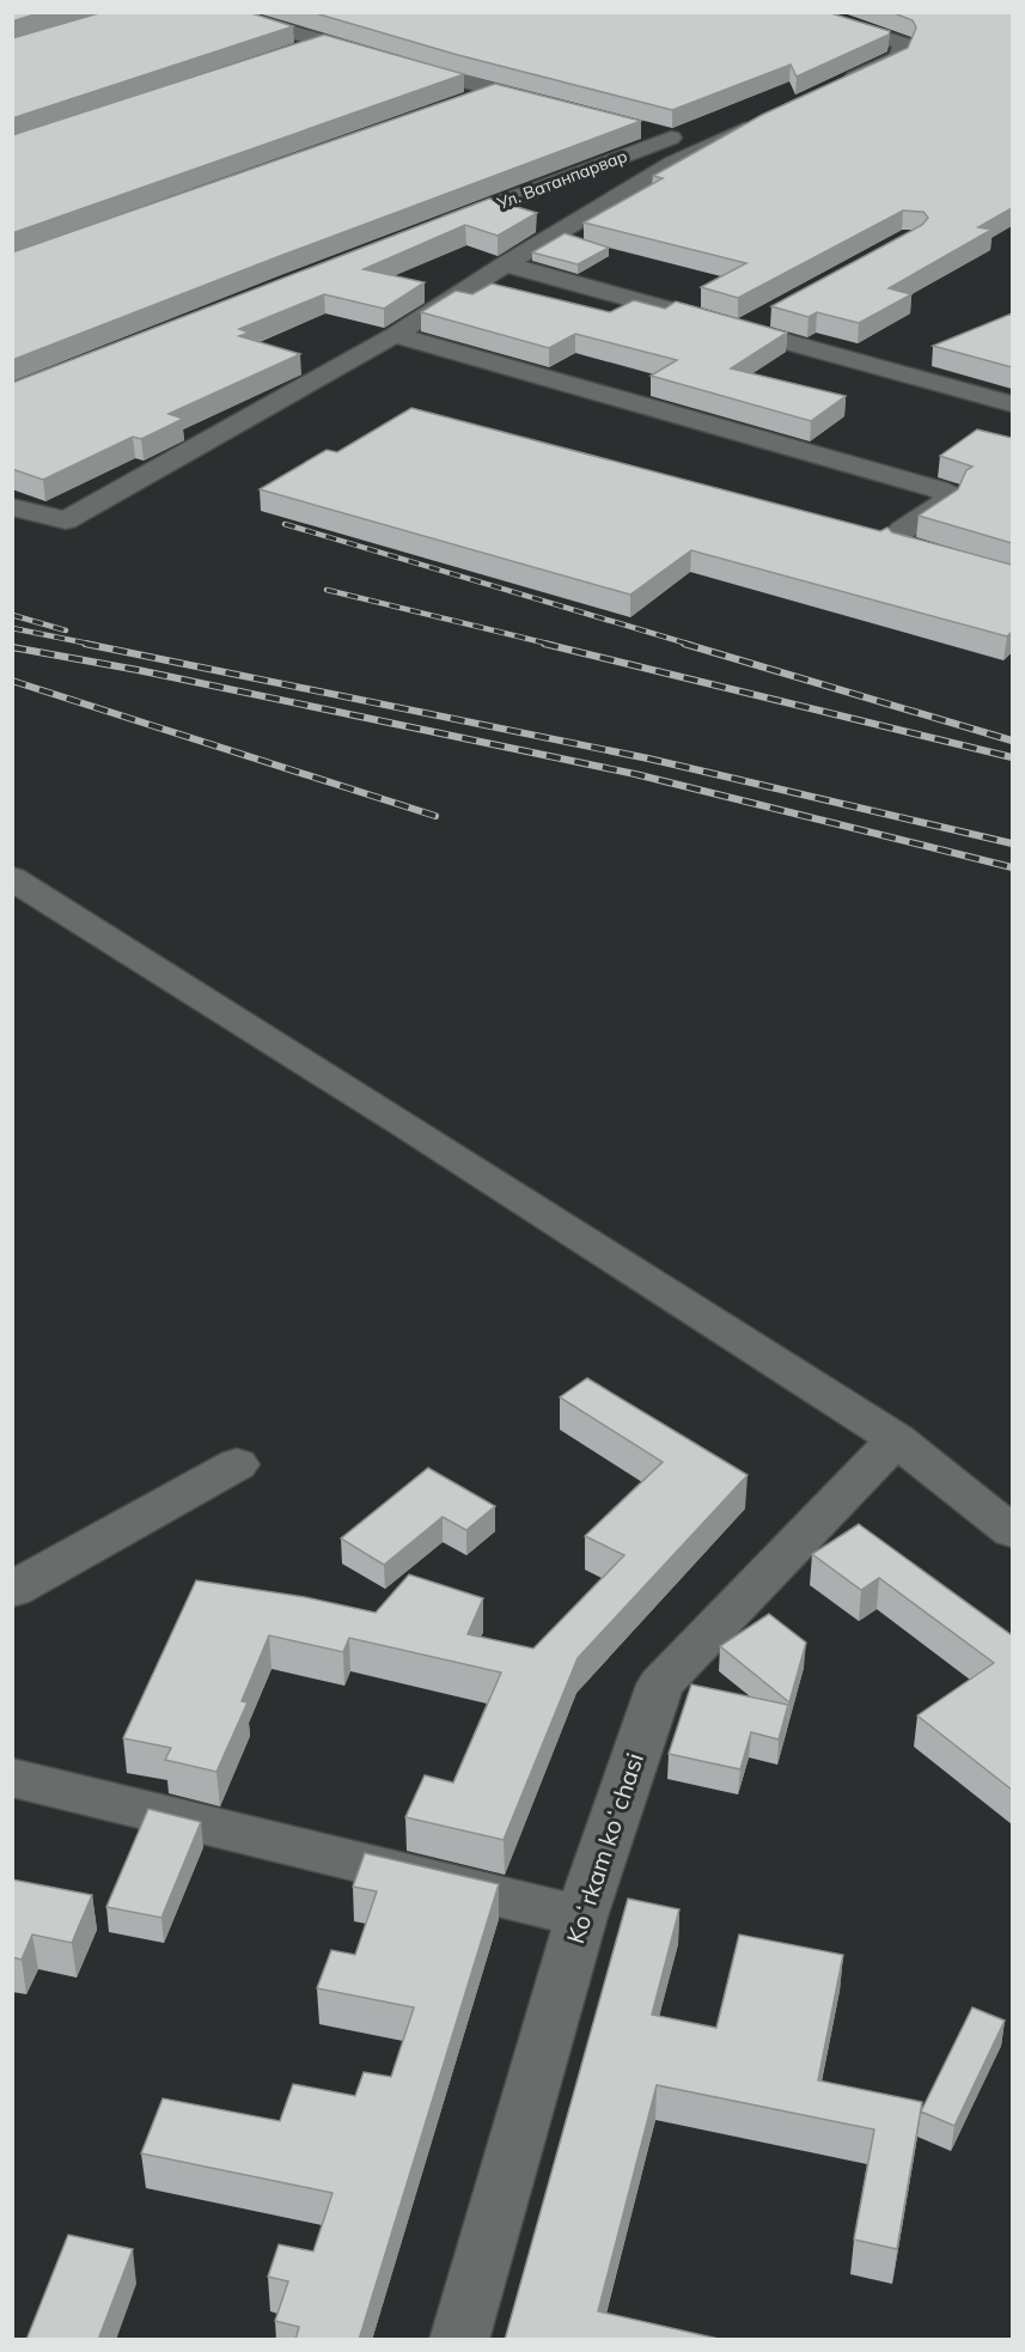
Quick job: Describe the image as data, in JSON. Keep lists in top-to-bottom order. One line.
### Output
{"streets":{"street":["Ул. Ватанпарвар","Koʻrkam koʻchasi"]}}
